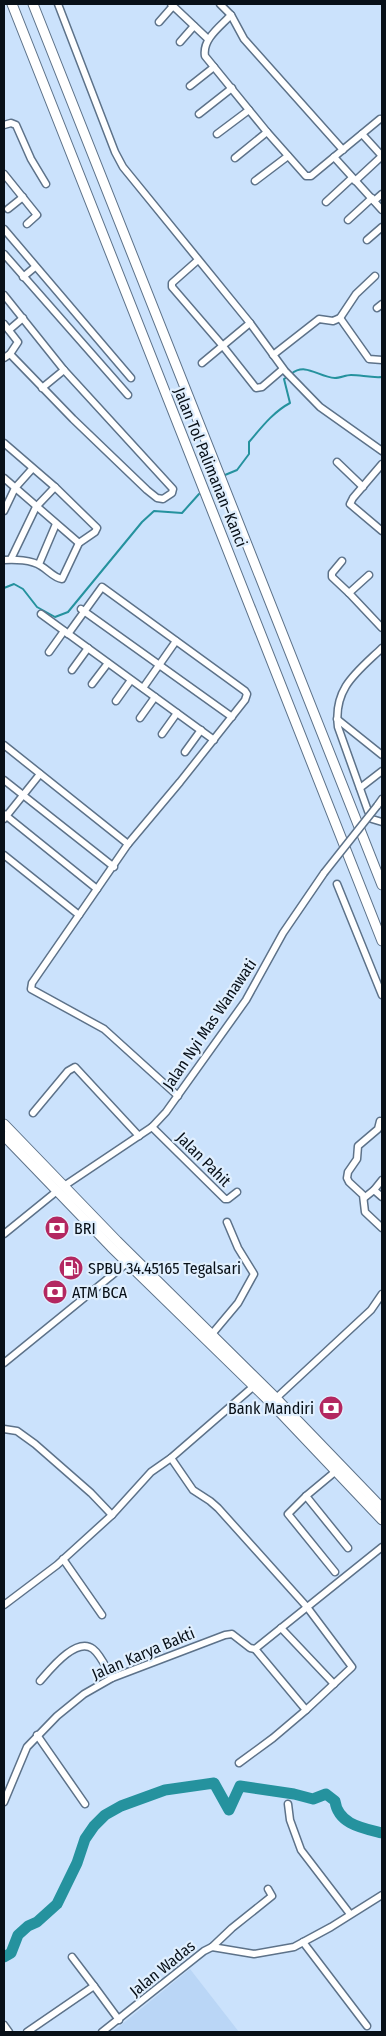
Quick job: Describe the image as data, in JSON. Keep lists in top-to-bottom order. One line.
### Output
{"streets":{"highway":["Jalan Tol Palimanan–Kanci"],"street":["Jalan Nyi Mas Wanawati","Jalan Pahit","Jalan Karya Bakti","Jalan Wadas"]},"crossings":[["Jalan Nyi Mas Wanawati","Jalan Pahit"]],"places":{"bank":["BRI","ATM BCA","Bank Mandiri"],"fuel station":["SPBU 34.45165 Tegalsari"]}}
